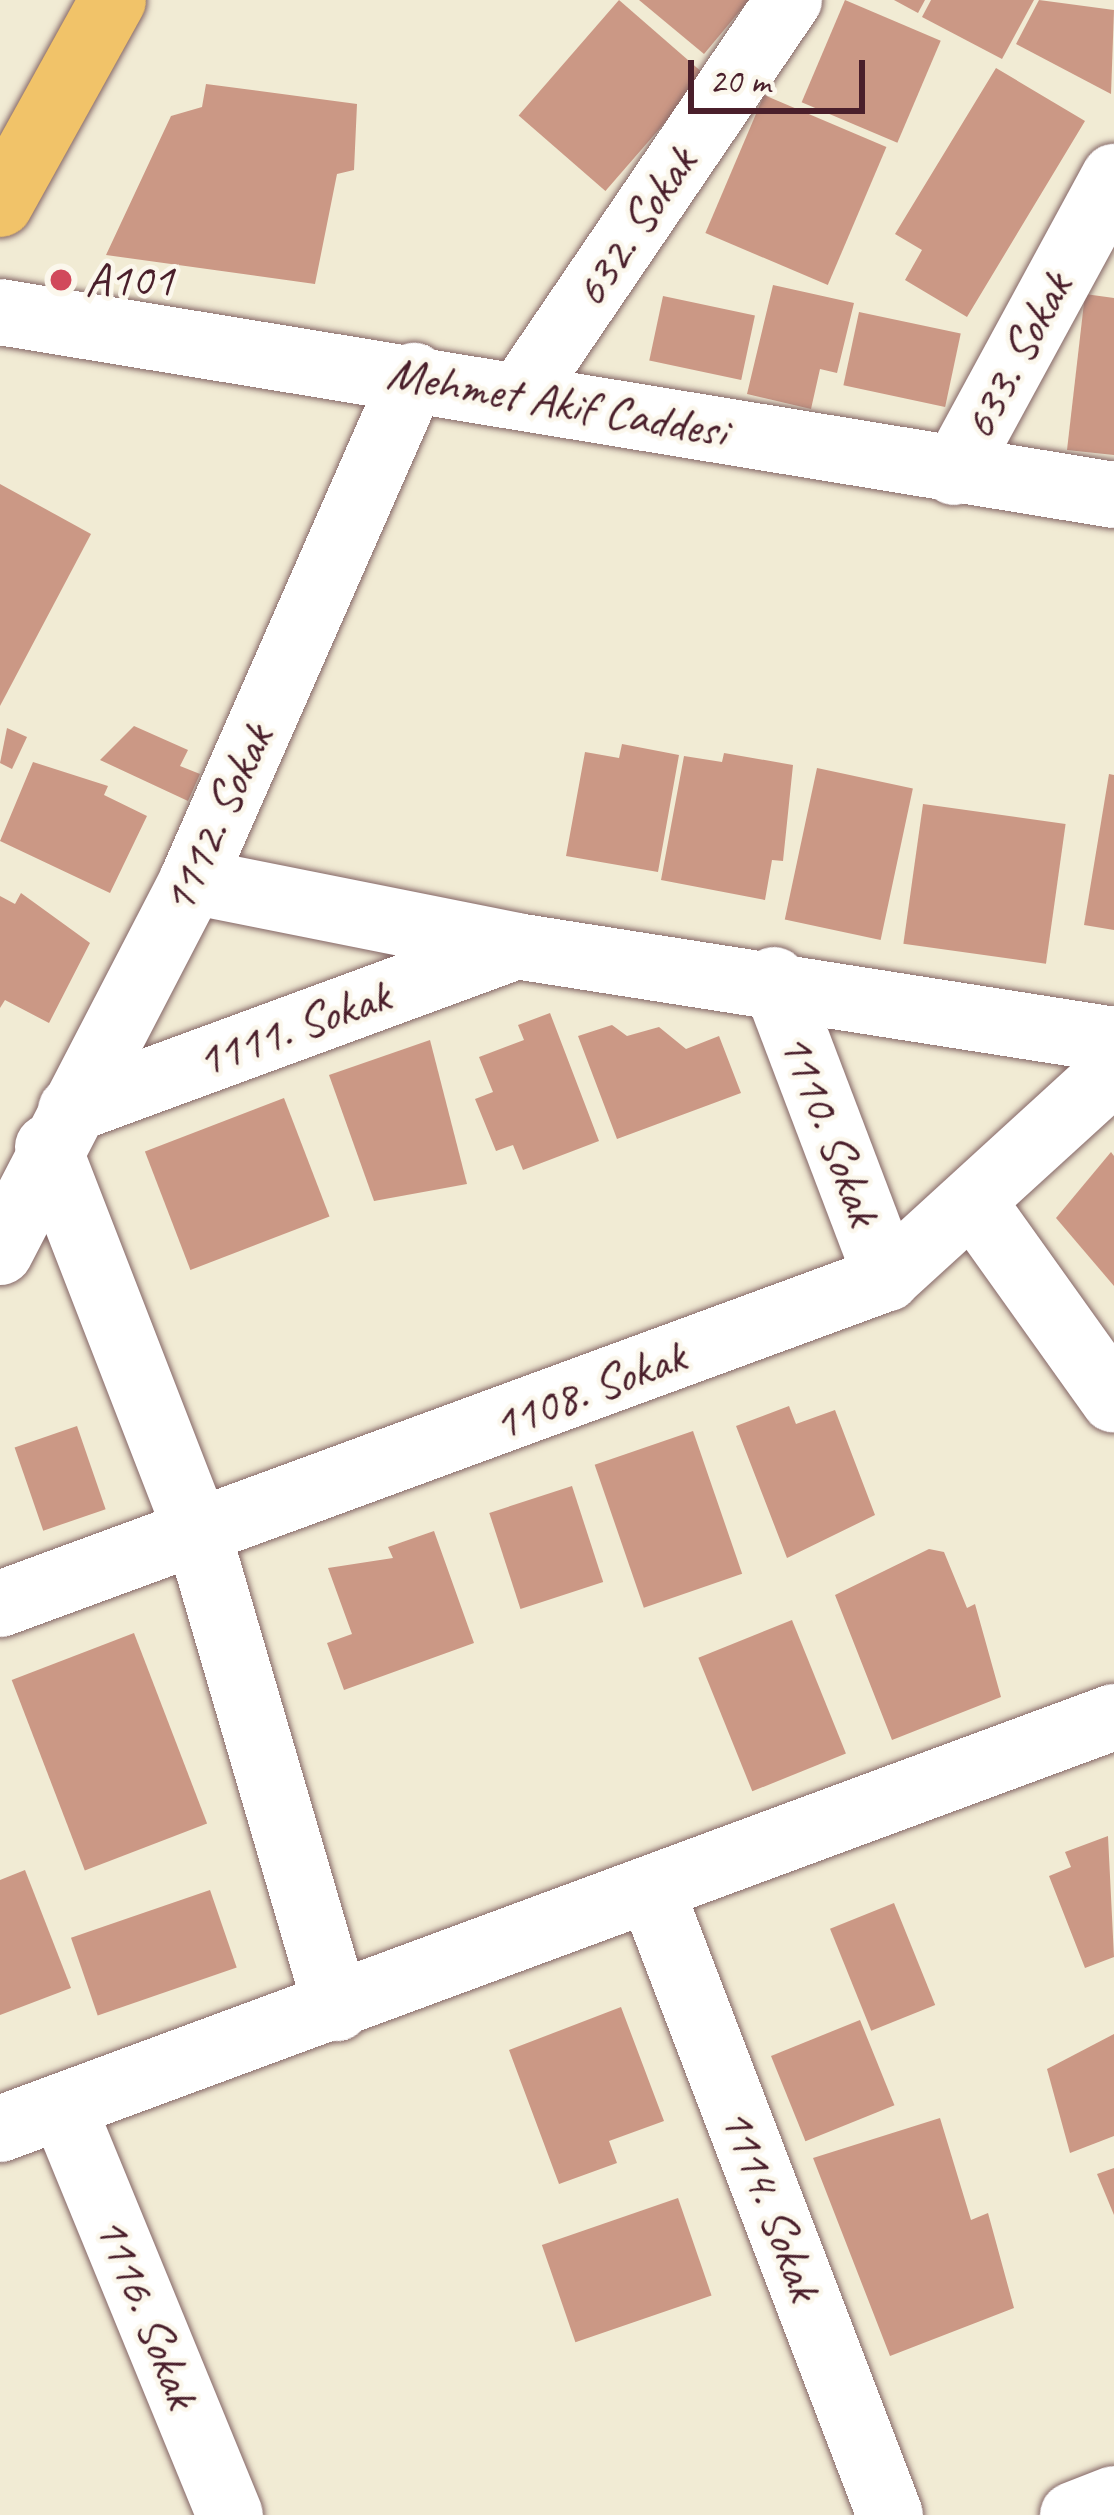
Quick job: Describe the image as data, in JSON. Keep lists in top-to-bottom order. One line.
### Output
{"streets":{"street":["632. Sokak","633. Sokak","Mehmet Akif Caddesi","1112. Sokak","1111. Sokak","1110. Sokak","1108. Sokak","1114. Sokak","1116. Sokak"]},"crossings":[["632. Sokak","Mehmet Akif Caddesi"],["633. Sokak","Mehmet Akif Caddesi"],["Mehmet Akif Caddesi","1112. Sokak"],["1112. Sokak","1111. Sokak"],["1110. Sokak","1108. Sokak"]],"places":["A101"],"scale_bar":"20 m"}
